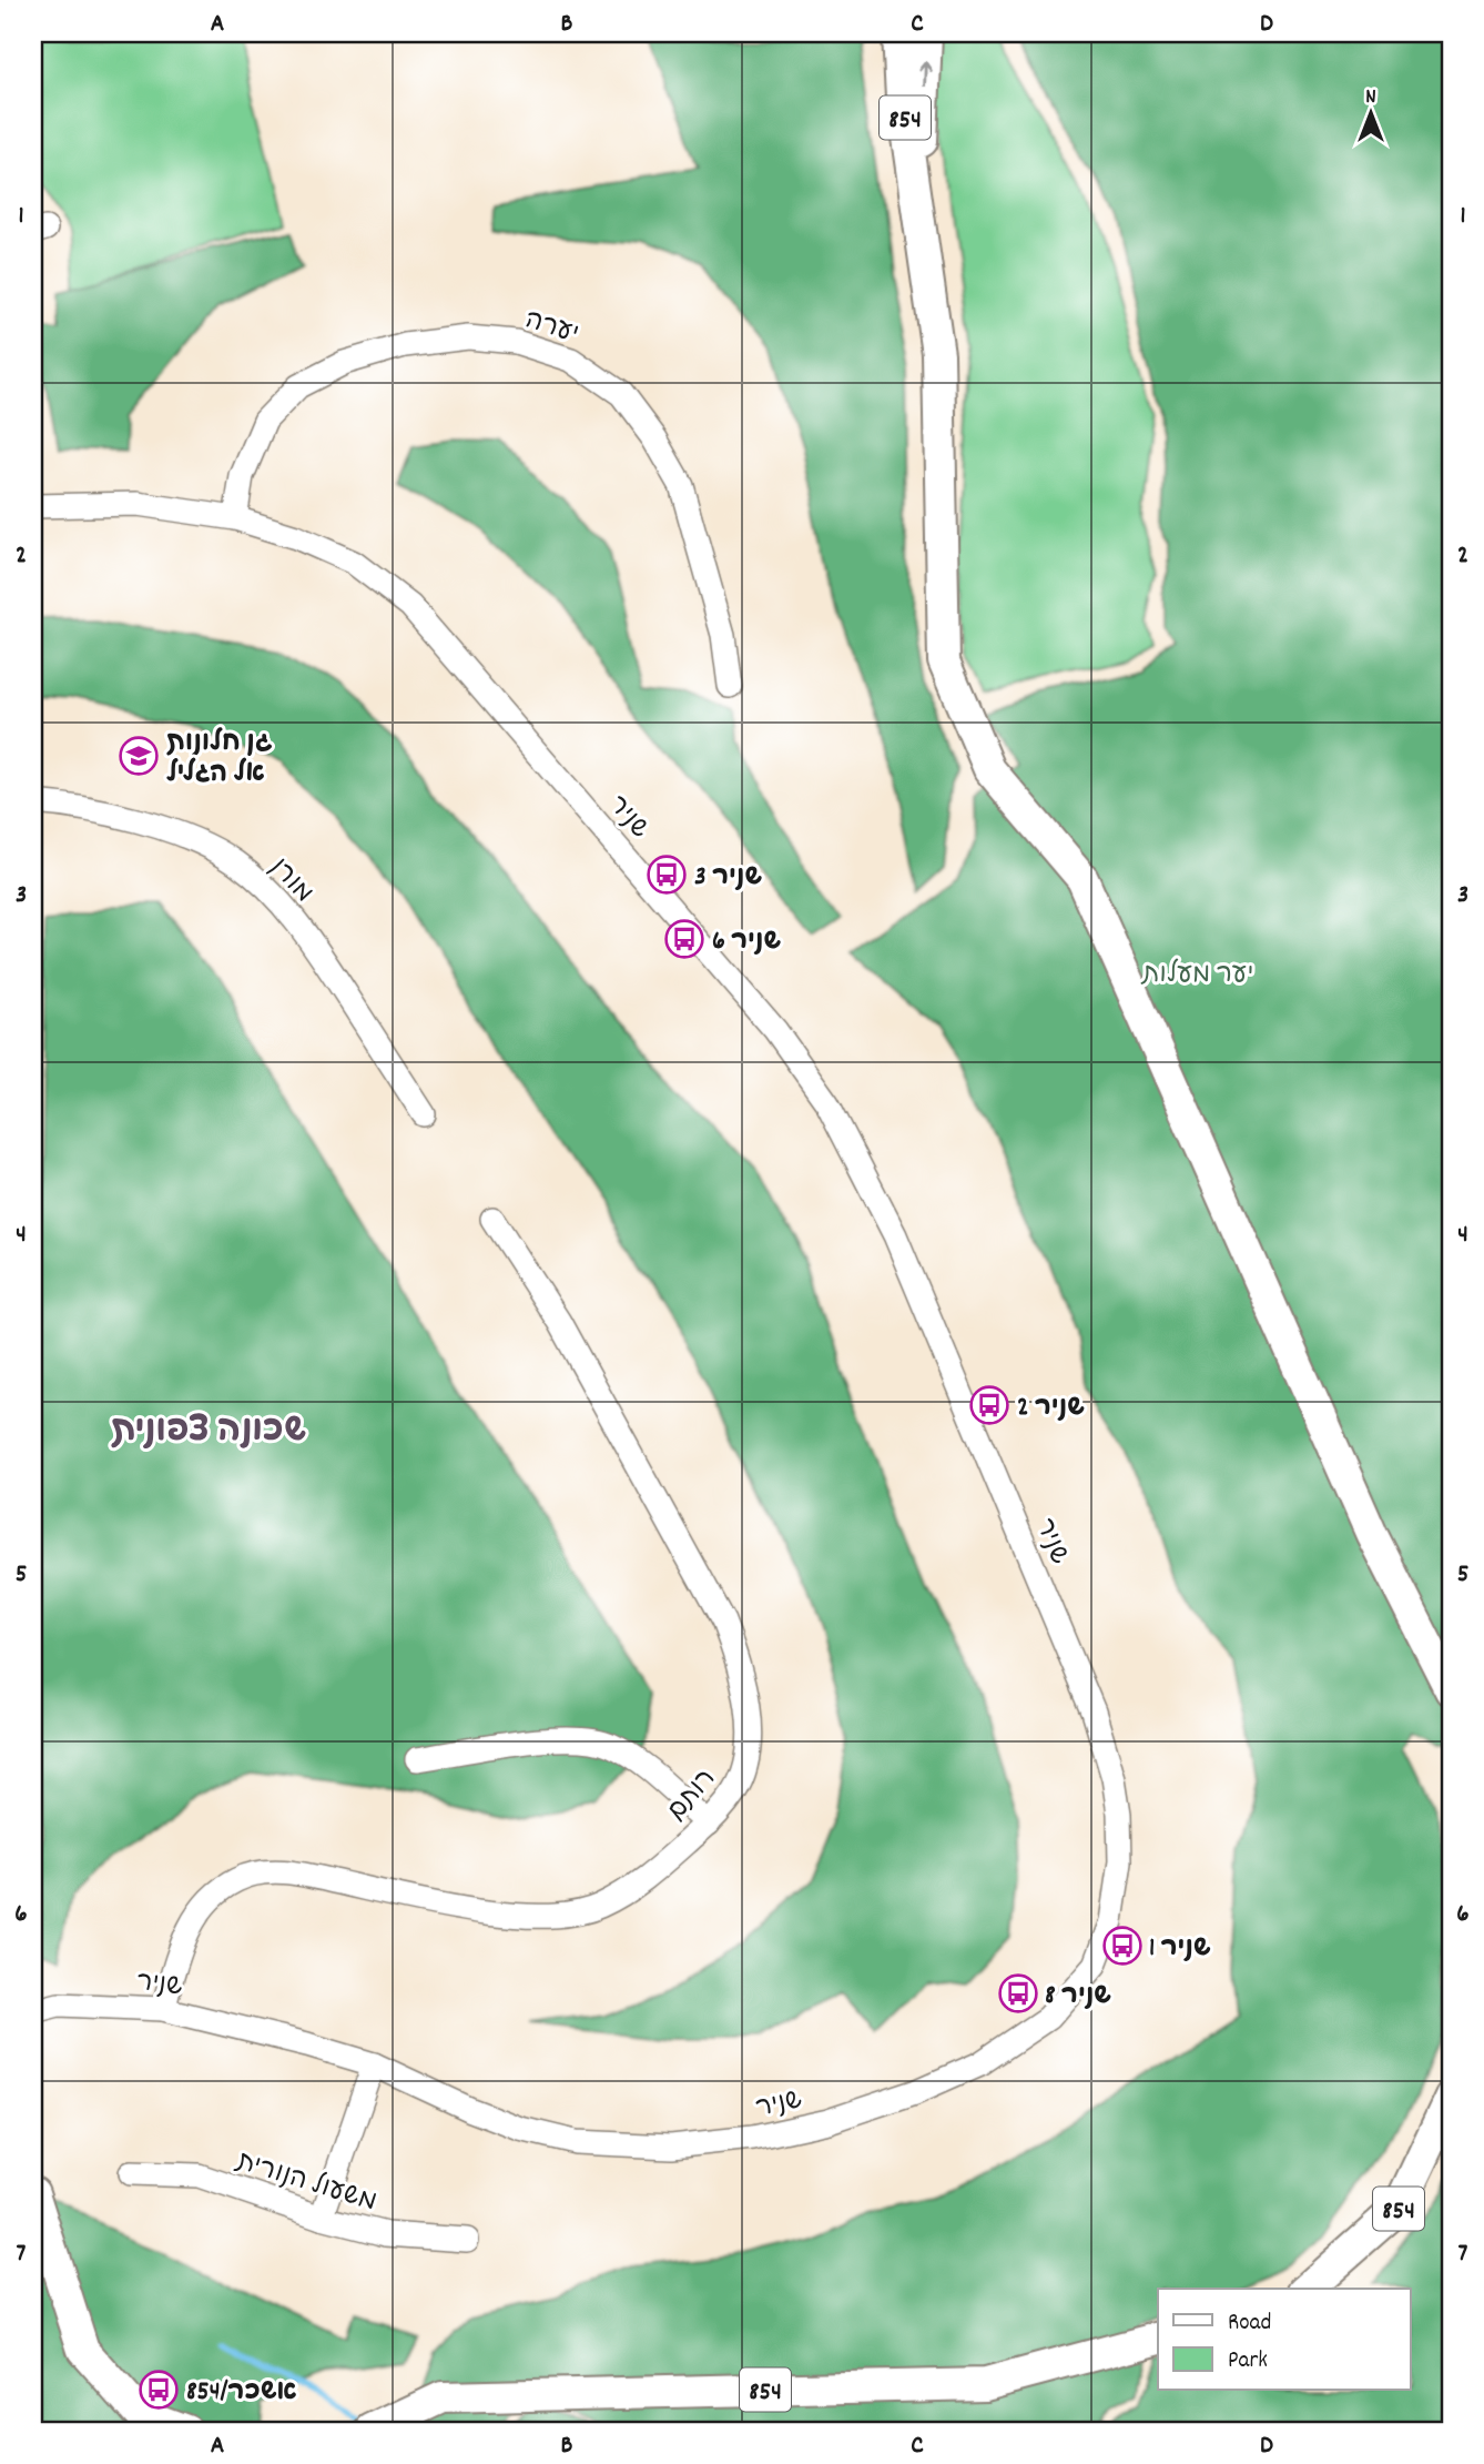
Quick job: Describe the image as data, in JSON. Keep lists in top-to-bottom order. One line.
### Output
{"streets":{"main road":["854"],"street":["יערה","שניר","מורן","רותם","משעול הנורית"]},"crossings":[["יערה","שניר"],["שניר","רותם"]],"districts":["שכונה צפונית"],"parks":["יער מעלות"],"places":{"school or university":["גן חלונות אל הגליל"],"bus stop":["שניר 3","שניר 6","שניר 2","שניר 1","שניר 8","אשכר/854"]},"legend":["Road","Park"],"north":"top","grid":{"columns":["A","B","C","D"],"rows":["1","2","3","4","5","6","7"]}}
